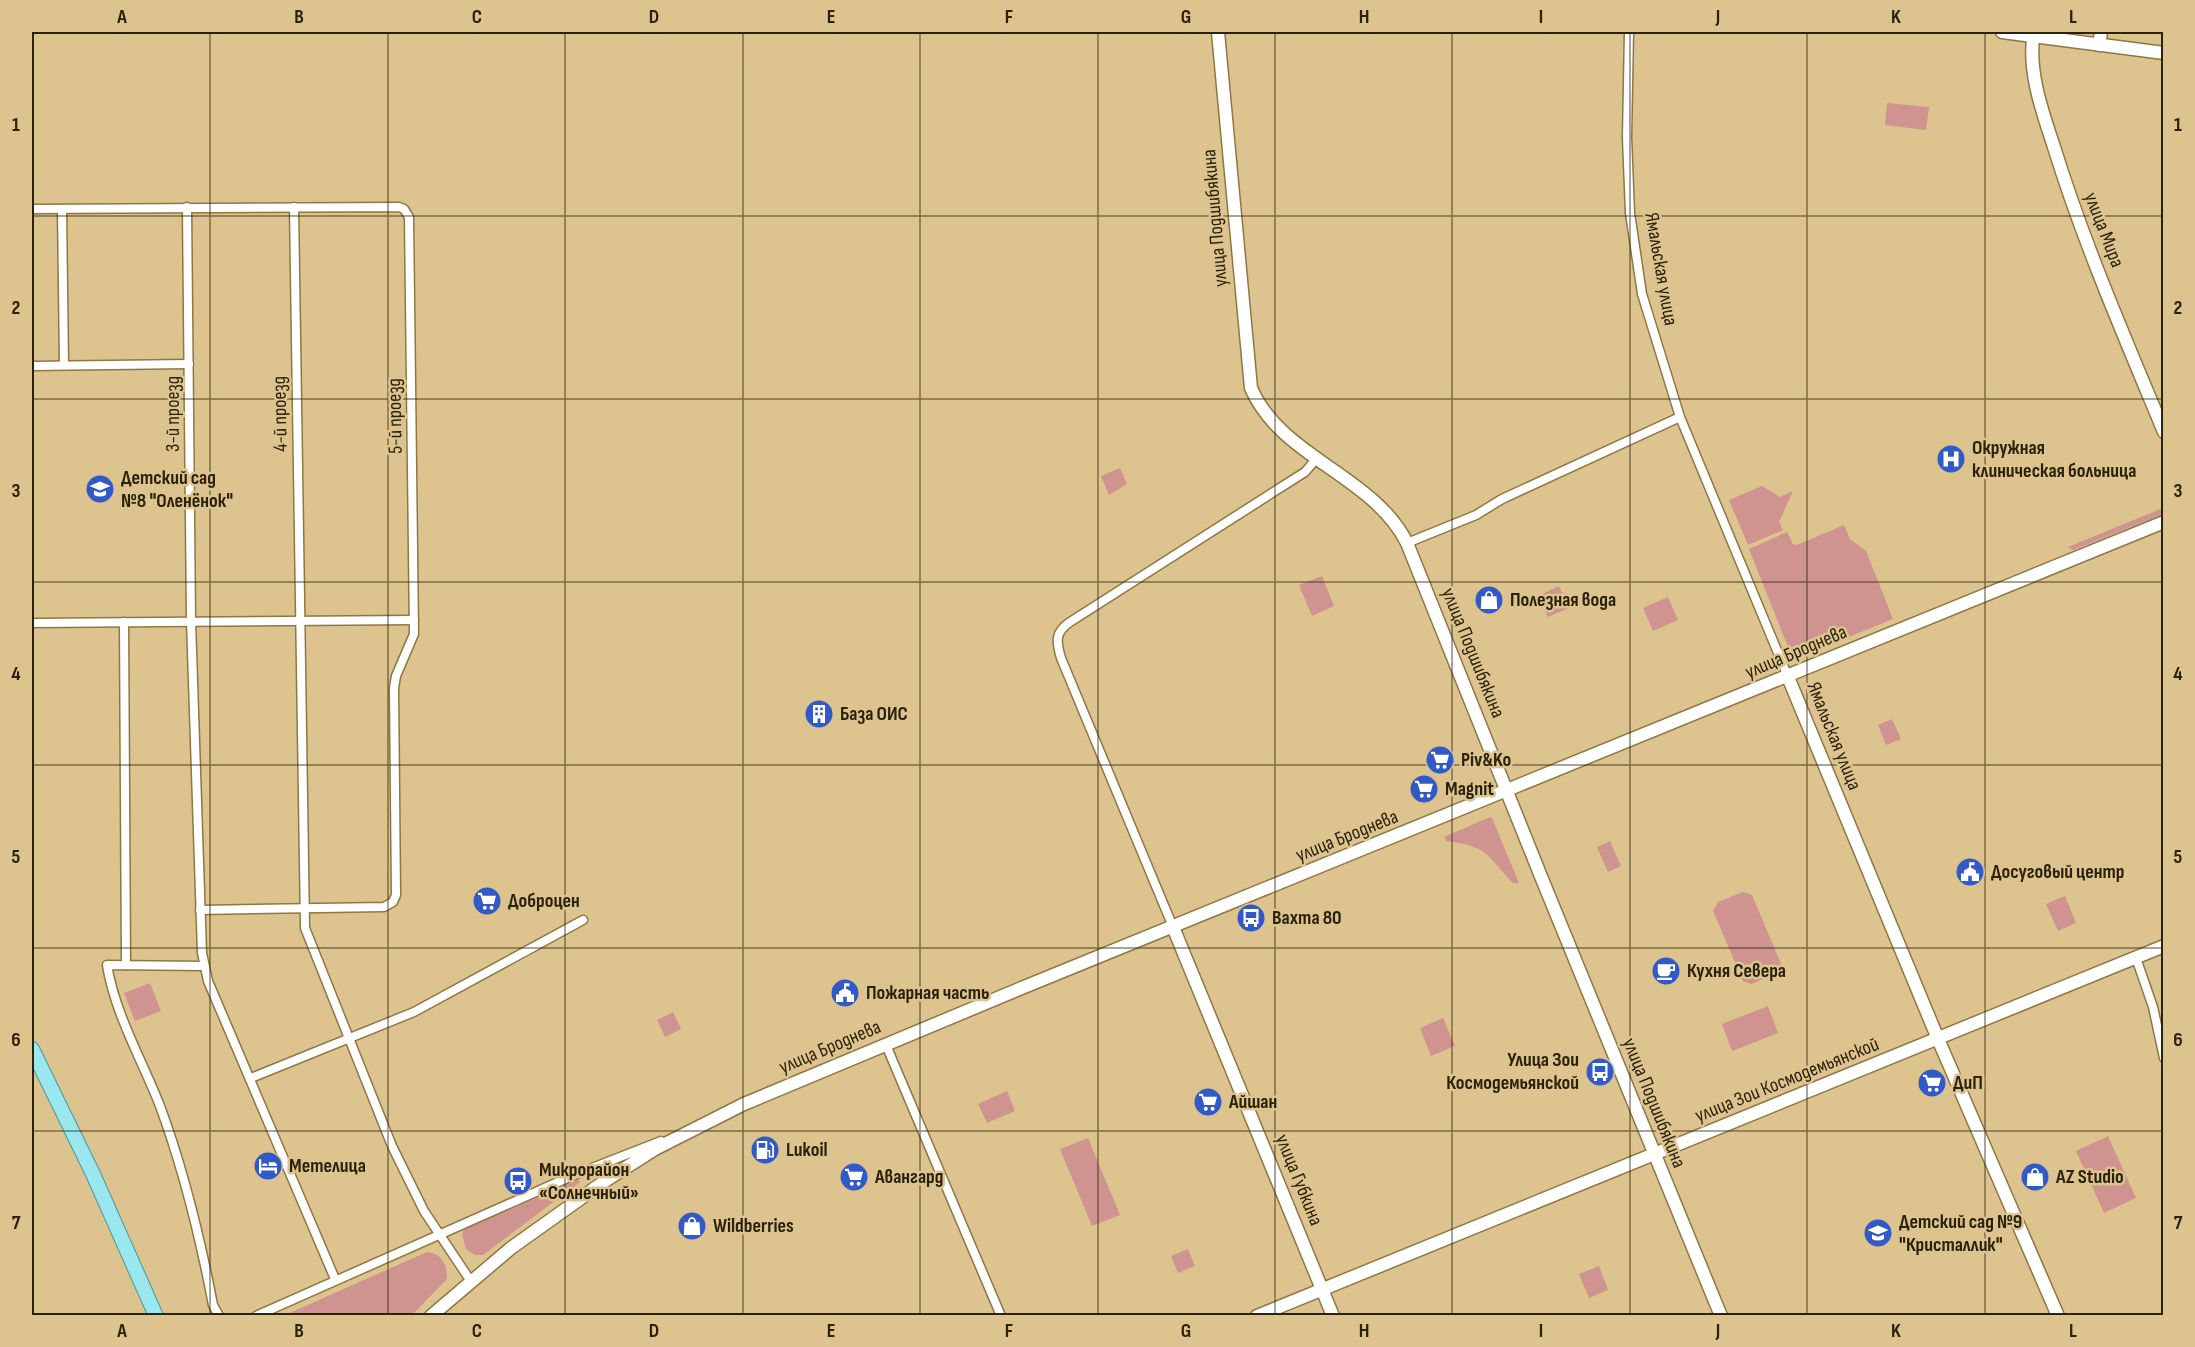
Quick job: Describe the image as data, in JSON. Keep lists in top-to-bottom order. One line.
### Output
{"streets":{"main road":["улица Подшибякина","улица Мира","Ямальская улица","улица Броднева","улица Зои Космодемьянской","улица Губкина"],"street":["3-й проезд","4-й проезд","5-й проезд"]},"crossings":[["улица Подшибякина","улица Броднева"],["улица Подшибякина","улица Зои Космодемьянской"],["Ямальская улица","улица Броднева"],["Ямальская улица","улица Зои Космодемьянской"],["3-й проезд","5-й проезд"],["4-й проезд","5-й проезд"],["4-й проезд","улица Броднева"],["улица Броднева","улица Губкина"],["улица Зои Космодемьянской","улица Губкина"]],"places":{"hospital":["Окружная клиническая больница"],"school or university":["Детский сад №8 \"Оленёнок\"","Детский сад №9 \"Кристаллик\""],"shop":["Полезная вода","AZ Studio","Wildberries"],"building":["База ОИС"],"supermarket":["Piv&Ko","Magnit","Доброцен","ДиП","Айшан","Авангард"],"public building":["Досуговый центр","Пожарная часть"],"bus stop":["Вахта 80","Улица Зои Космодемьянской","Микрорайон «Солнечный»"],"cafe":["Кухня Севера"],"fuel station":["Lukoil"],"hotel":["Метелица"]},"grid":{"columns":["A","B","C","D","E","F","G","H","I","J","K","L"],"rows":["1","2","3","4","5","6","7"]}}
